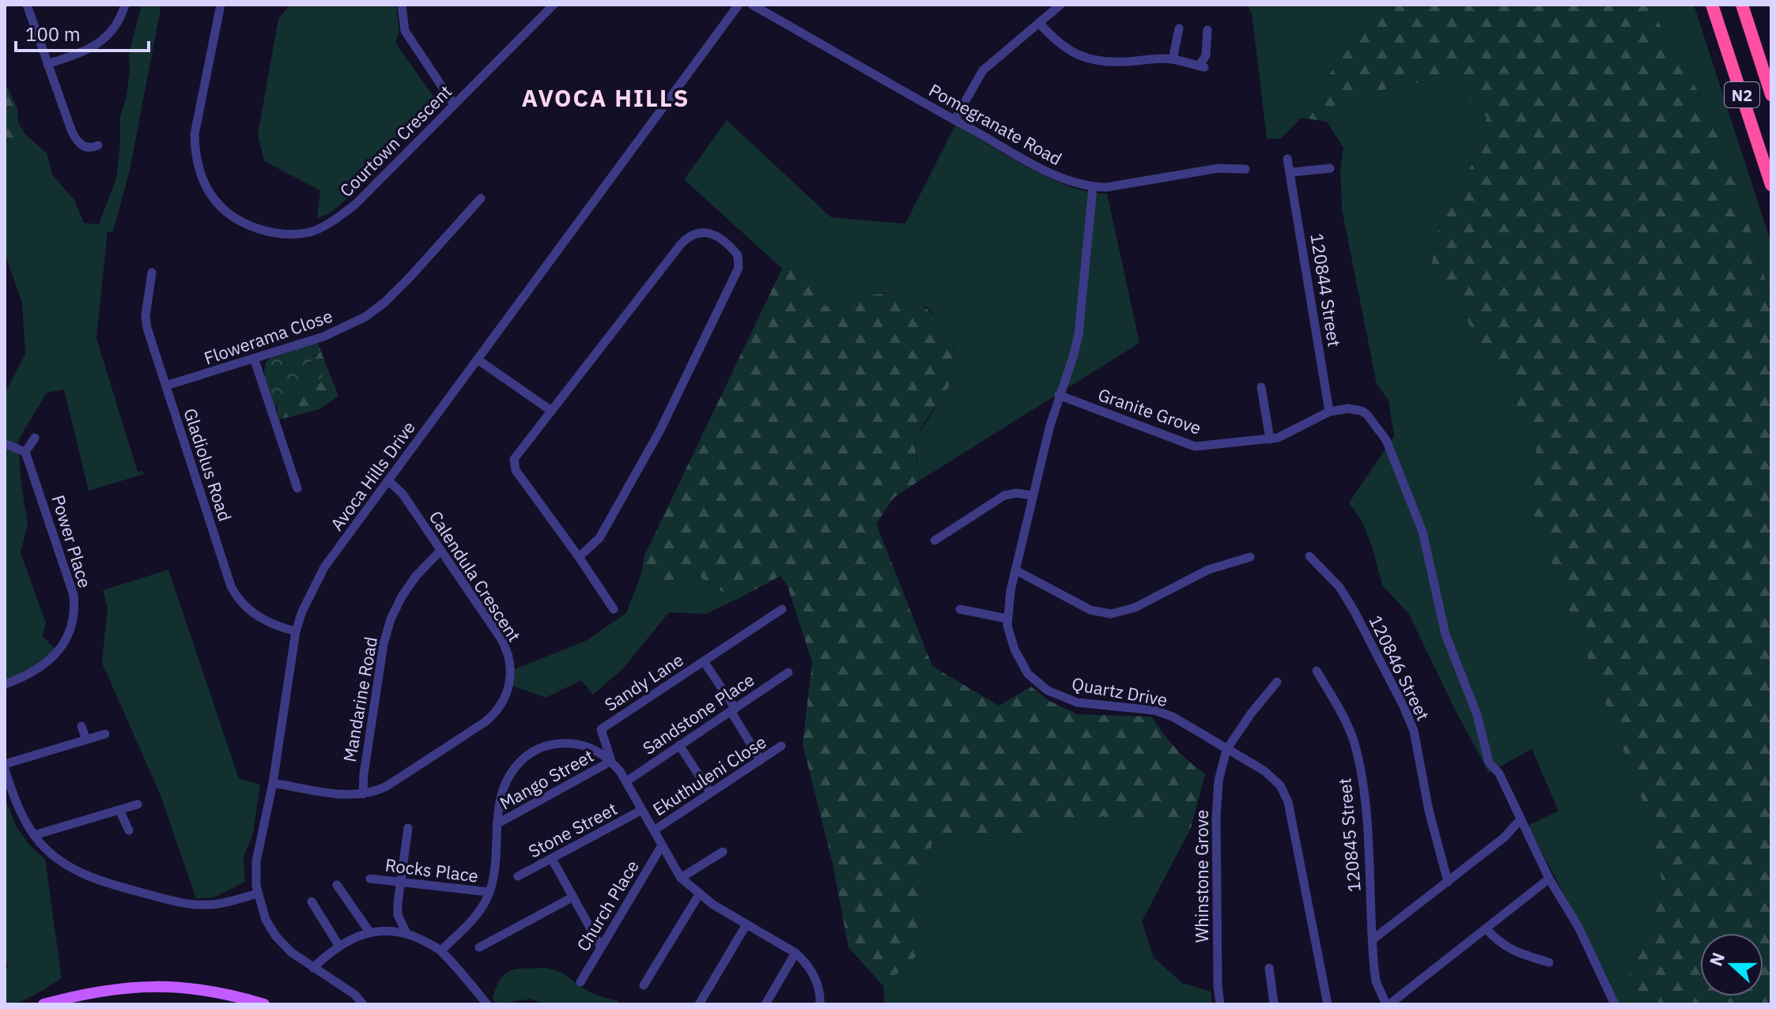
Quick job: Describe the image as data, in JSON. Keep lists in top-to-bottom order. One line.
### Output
{"streets":{"highway":["N2"],"street":["Pomegranate Road","Courtown Crescent","120844 Street","Flowerama Close","Granite Grove","Gladiolus Road","Avoca Hills Drive","Power Place","Calendula Crescent","120846 Street","Sandy Lane","Quartz Drive","Mandarine Road","Sandstone Place","Ekuthuleni Close","Mango Street","Stone Street","120845 Street","Rocks Place","Whinstone Grove","Church Place"]},"crossings":[["Pomegranate Road","Quartz Drive"],["120844 Street","Granite Grove"],["Flowerama Close","Gladiolus Road"],["Granite Grove","Quartz Drive"],["Gladiolus Road","Avoca Hills Drive"],["Avoca Hills Drive","Calendula Crescent"],["Calendula Crescent","Mandarine Road"],["Sandy Lane","Sandstone Place"],["Sandy Lane","Ekuthuleni Close"],["Sandy Lane","Mango Street"],["Quartz Drive","Whinstone Grove"]],"districts":["AVOCA HILLS"],"scale_bar":"100 m","north":"left"}
